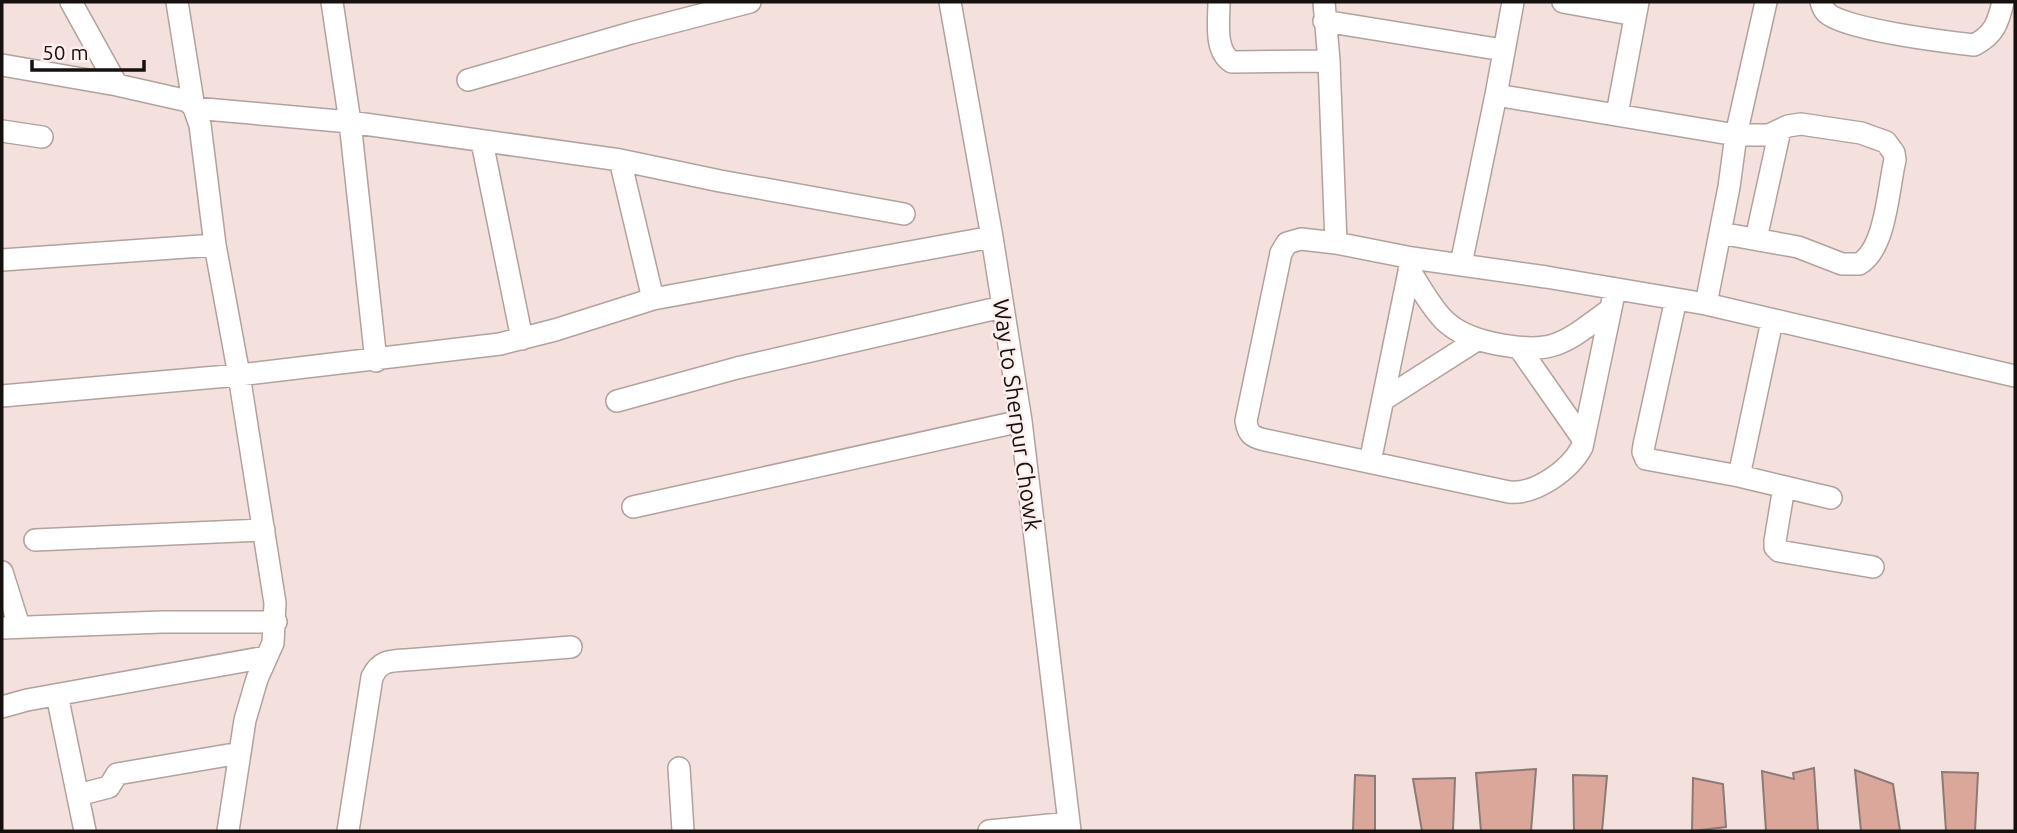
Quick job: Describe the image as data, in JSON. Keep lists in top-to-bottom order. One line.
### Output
{"streets":{"street":["Way to Sherpur Chowk"]},"scale_bar":"50 m"}
